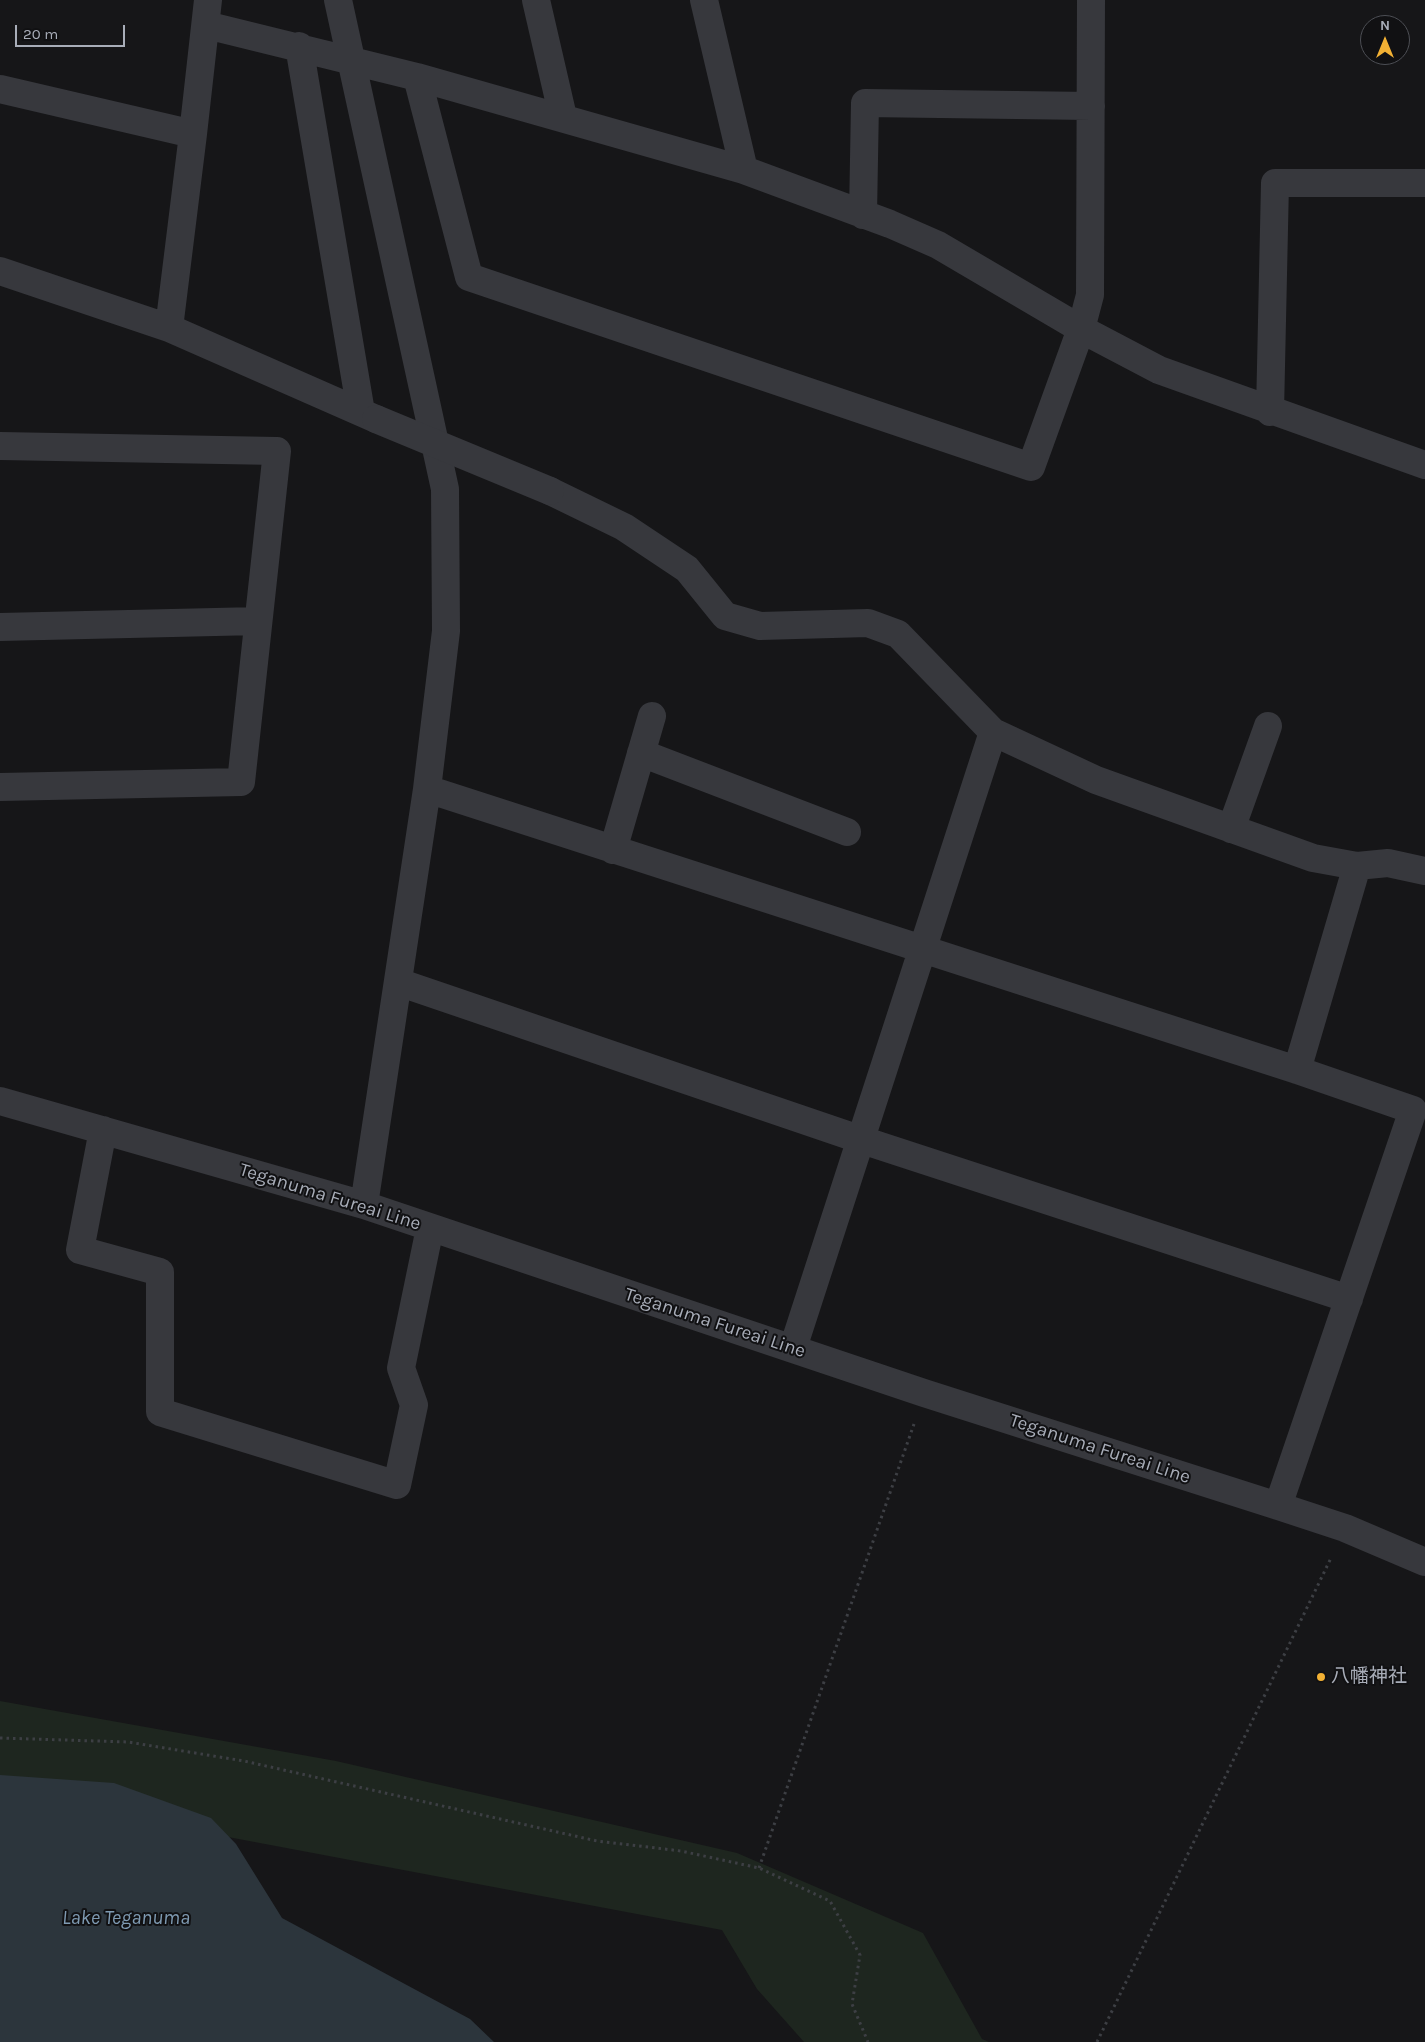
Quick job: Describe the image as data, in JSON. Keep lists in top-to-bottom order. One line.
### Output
{"streets":{"street":["Teganuma Fureai Line"]},"water":["Lake Teganuma"],"places":["八幡神社"],"scale_bar":"20 m","north":"top"}
